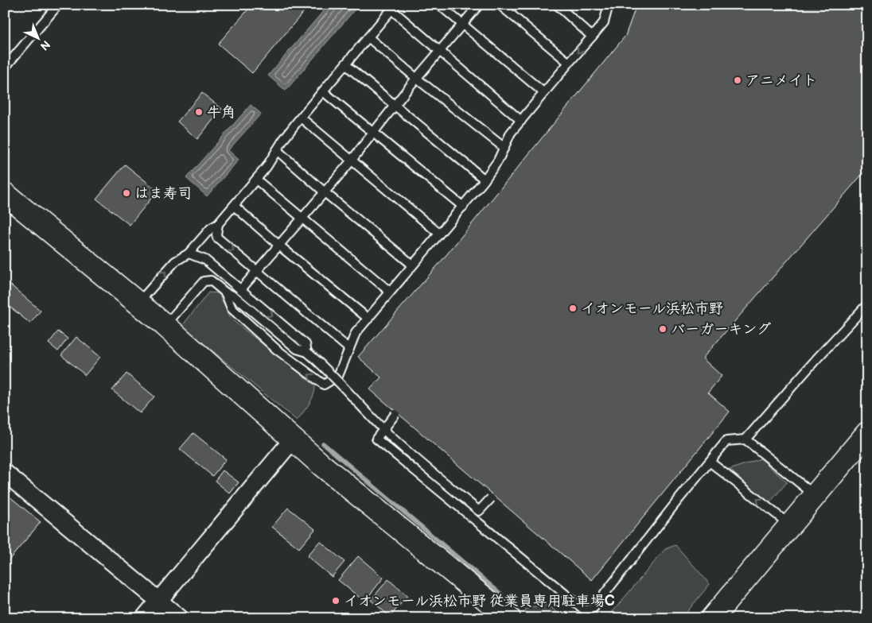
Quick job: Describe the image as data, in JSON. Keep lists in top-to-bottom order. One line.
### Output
{"places":["アニメイト","牛角","はま寿司","イオンモール浜松市野","バーガーキング","イオンモール浜松市野 従業員専用駐車場C"],"north":"bottom right"}
